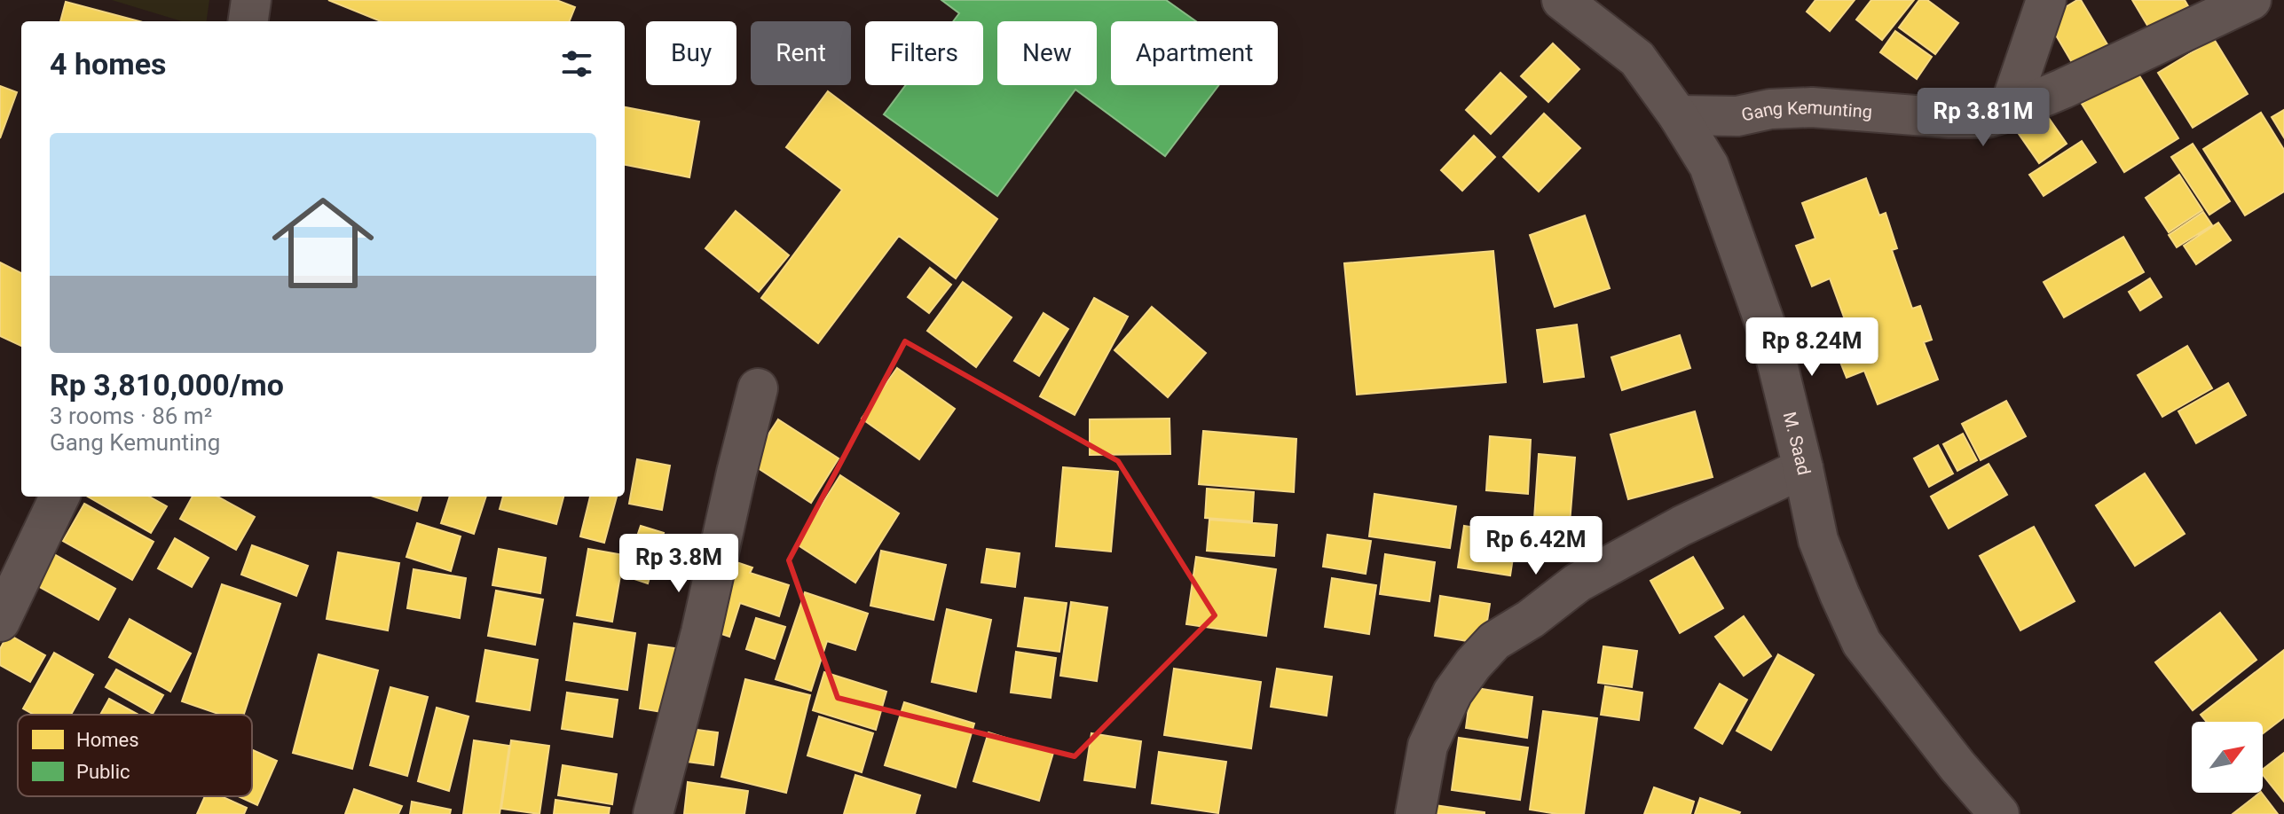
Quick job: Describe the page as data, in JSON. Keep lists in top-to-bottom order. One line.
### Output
{"streets":{"street":["Gang Kemunting","M. Saad"]},"crossings":[["Gang Kemunting","M. Saad"]],"legend":["Homes","Public"],"north":"top right","page":{"chip":["Buy","Rent","Filters","New","Apartment"],"heading":"4 homes","price":["Rp 3.81M","Rp 8.24M","Rp 6.42M","Rp 3.8M"],"list":[{"name":"Rp 3,810,000/mo","note":"3 rooms · 86 m² · Gang Kemunting"}]}}
